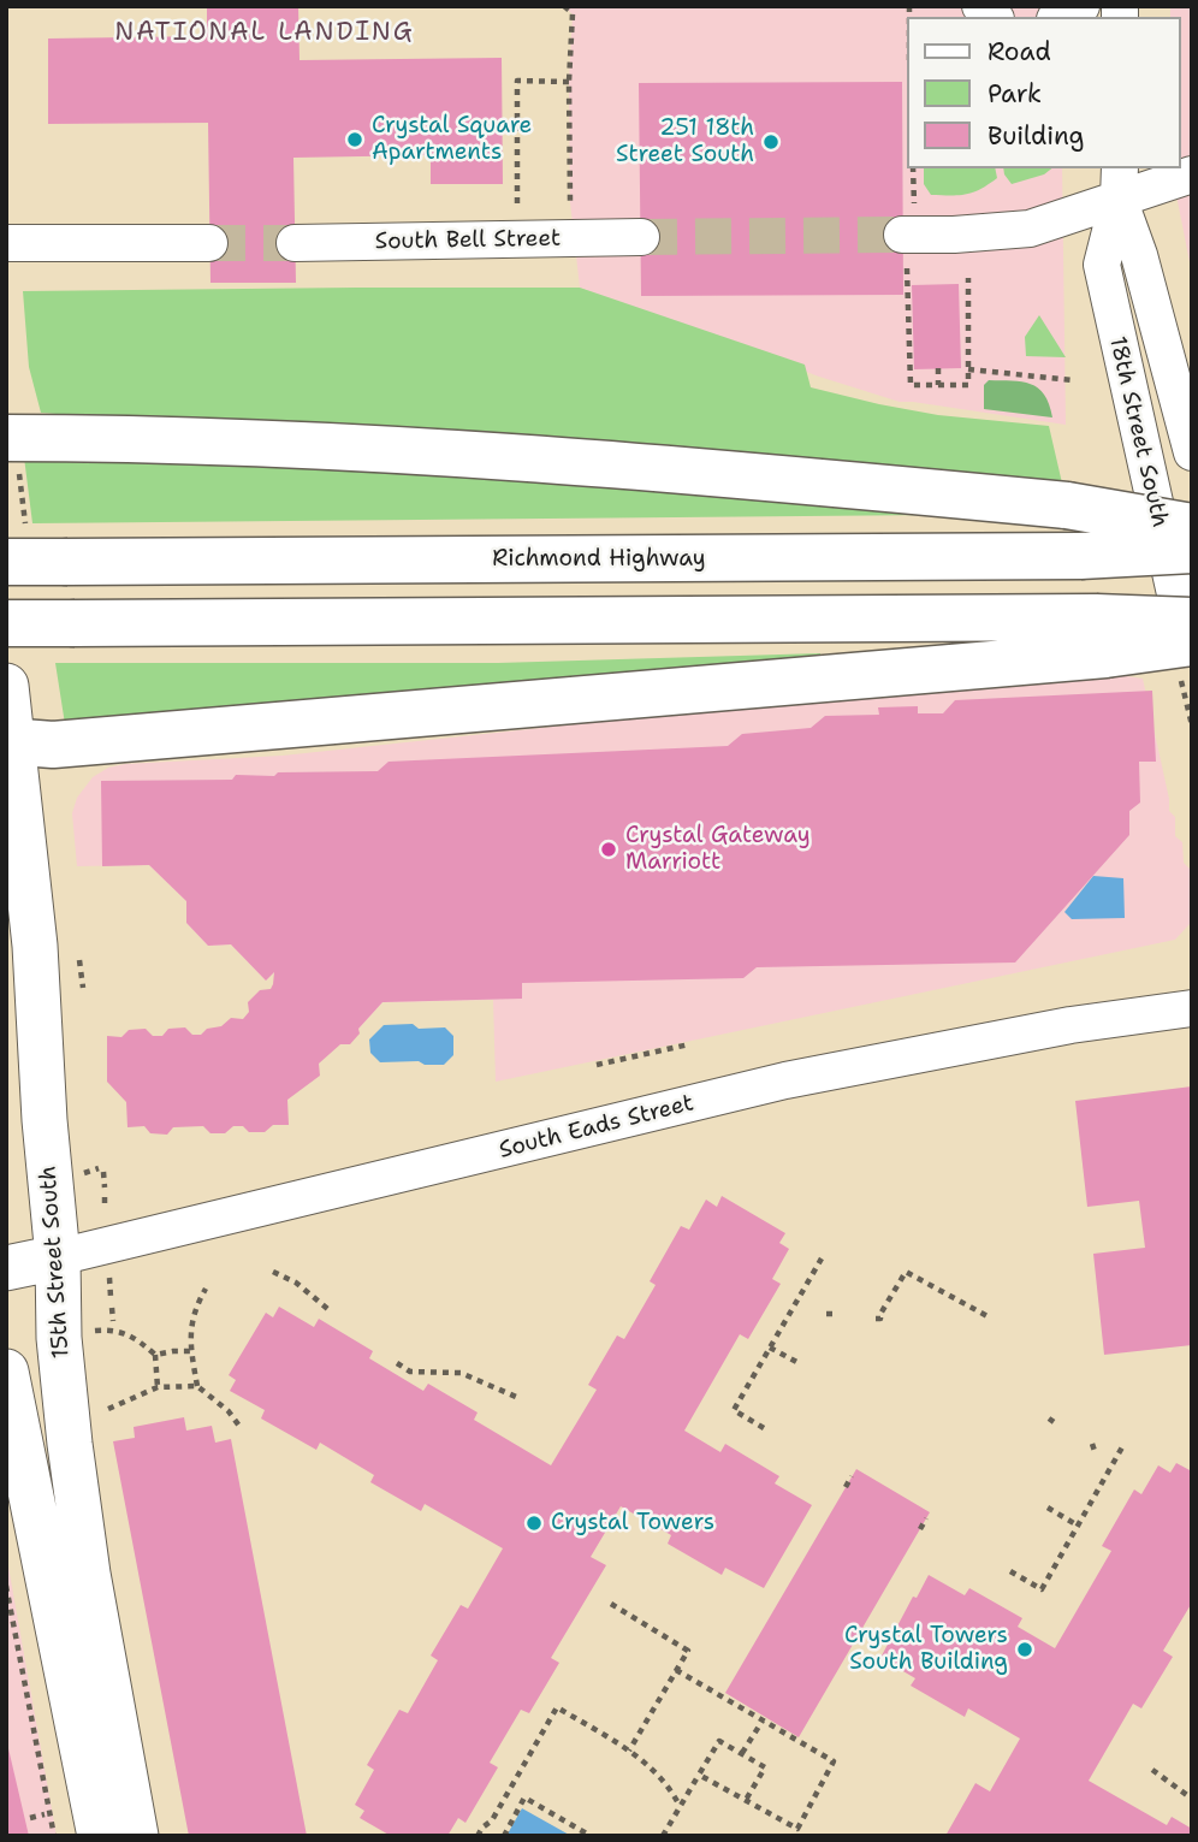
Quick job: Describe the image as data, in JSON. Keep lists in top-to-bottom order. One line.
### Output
{"streets":{"highway":["Richmond Highway"],"main road":["South Eads Street","15th Street South"],"street":["South Bell Street","18th Street South"]},"crossings":[["South Eads Street","15th Street South"]],"districts":["NATIONAL LANDING"],"places":["Crystal Square Apartments","251 18th Street South","Crystal Gateway Marriott","Crystal Towers","Crystal Towers South Building"],"legend":["Road","Park","Building"]}
